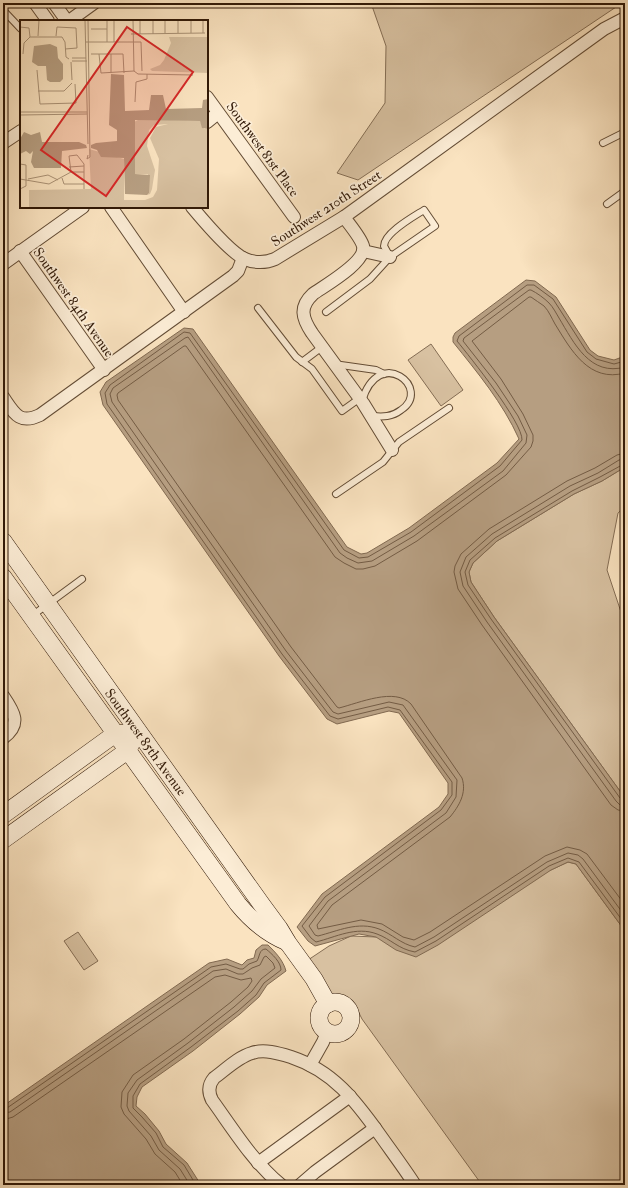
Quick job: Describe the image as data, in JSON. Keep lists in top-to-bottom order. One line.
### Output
{"streets":{"street":["Southwest 81st Place","Southwest 210th Street","Southwest 84th Avenue","Southwest 85th Avenue"]}}
